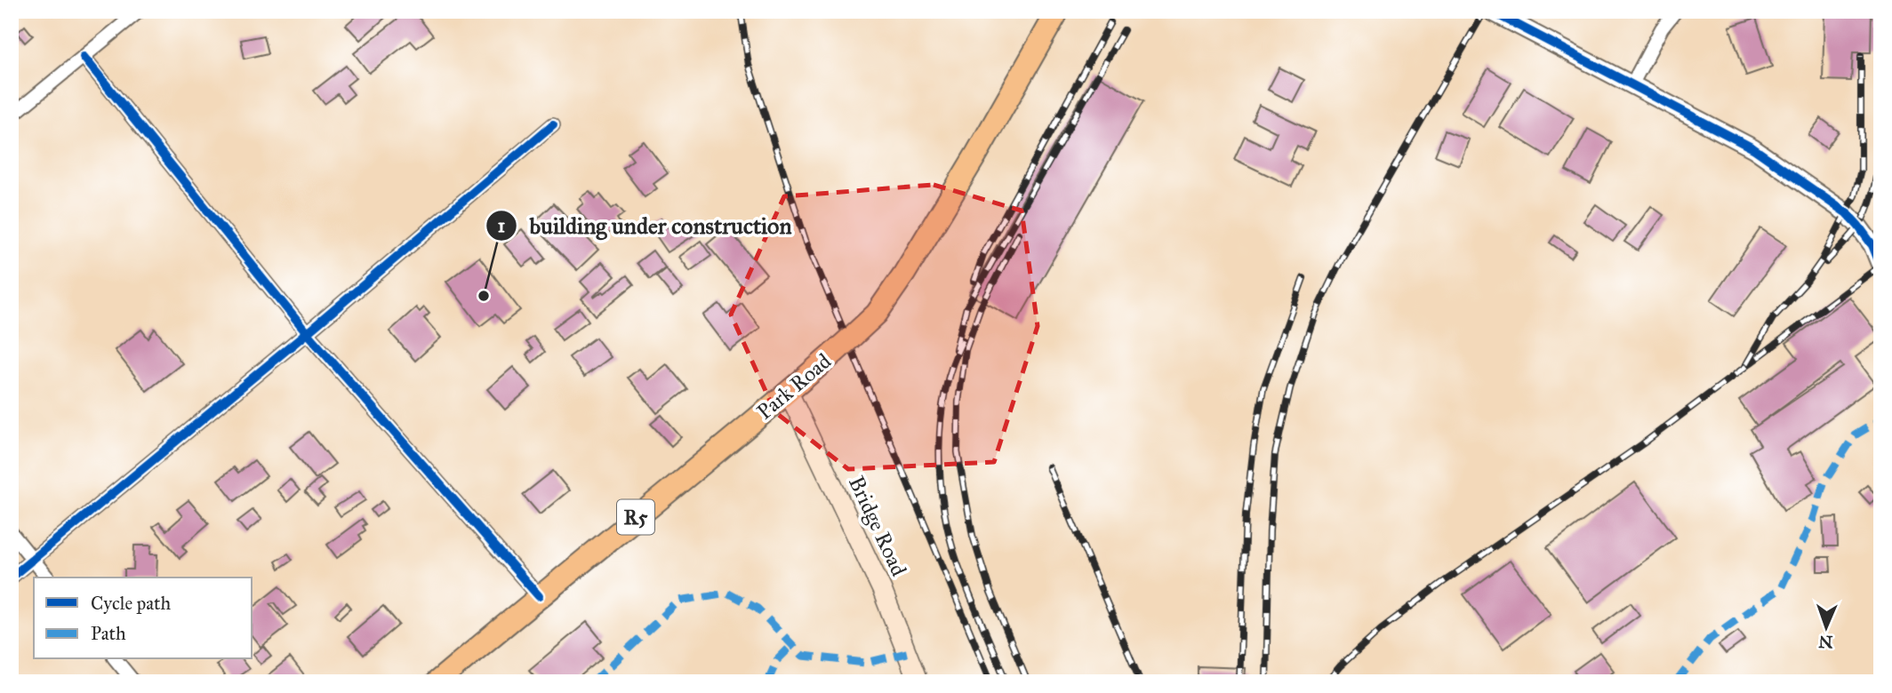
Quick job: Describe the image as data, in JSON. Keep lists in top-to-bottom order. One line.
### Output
{"streets":{"highway":["Park Road","R5"],"main road":["Bridge Road"]},"crossings":[["Park Road","Bridge Road"]],"places":["building under construction"],"legend":["Cycle path","Path"],"north":"bottom"}
